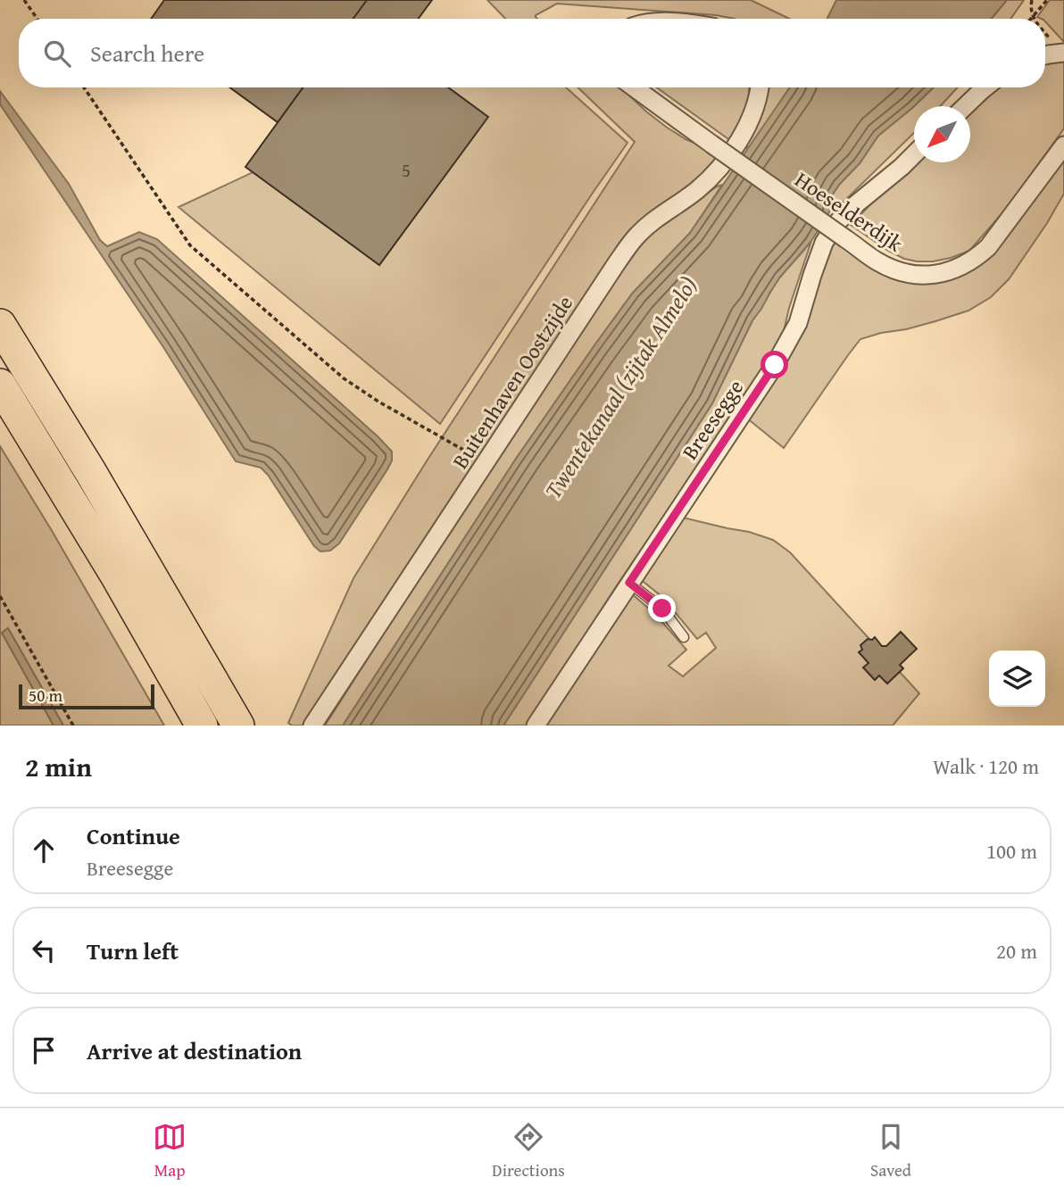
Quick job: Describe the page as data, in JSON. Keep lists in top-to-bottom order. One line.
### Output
{"streets":{"street":["Hoeselderdijk","Buitenhaven Oostzijde","Breesegge"]},"water":["Twentekanaal (zijtak Almelo)"],"house_numbers":["5"],"scale_bar":"50 m","north":"bottom left","page":{"search":"Search here","scale":"50 m","heading":["2 min","Walk · 120 m"],"list":[["Continue","Breesegge","100 m"],["Turn left","20 m"],"Arrive at destination"],"nav":["Map","Directions","Saved"]}}
